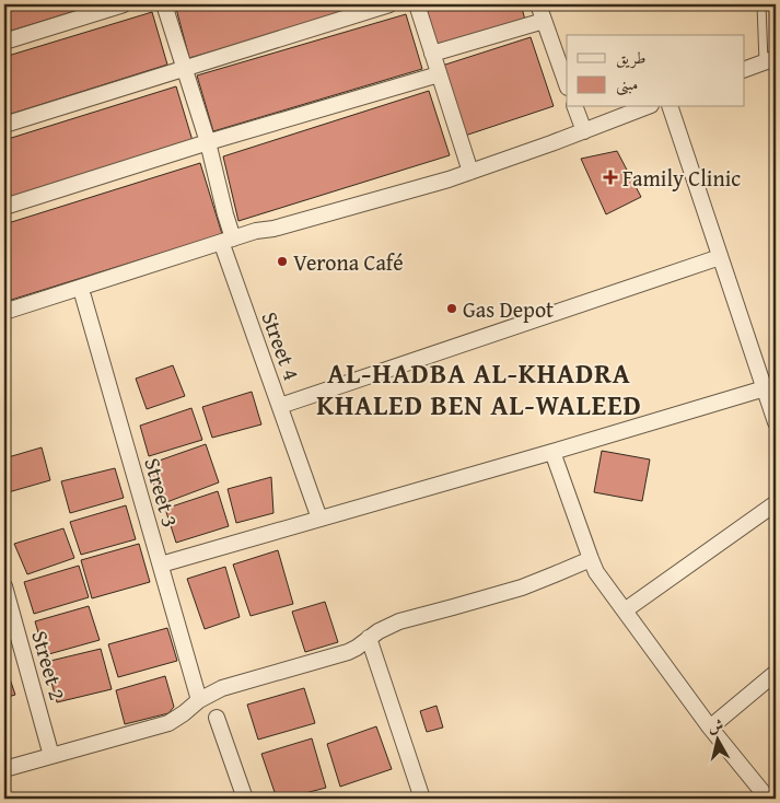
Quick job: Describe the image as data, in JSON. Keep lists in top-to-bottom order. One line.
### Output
{"streets":{"street":["Street 4","Street 3","Street 2"]},"districts":["AL-HADBA AL-KHADRA KHALED BEN AL-WALEED"],"places":{"health":["Family Clinic"],"other":["Verona Café","Gas Depot"]},"legend":["طريق","مبنى"],"north":"top"}
